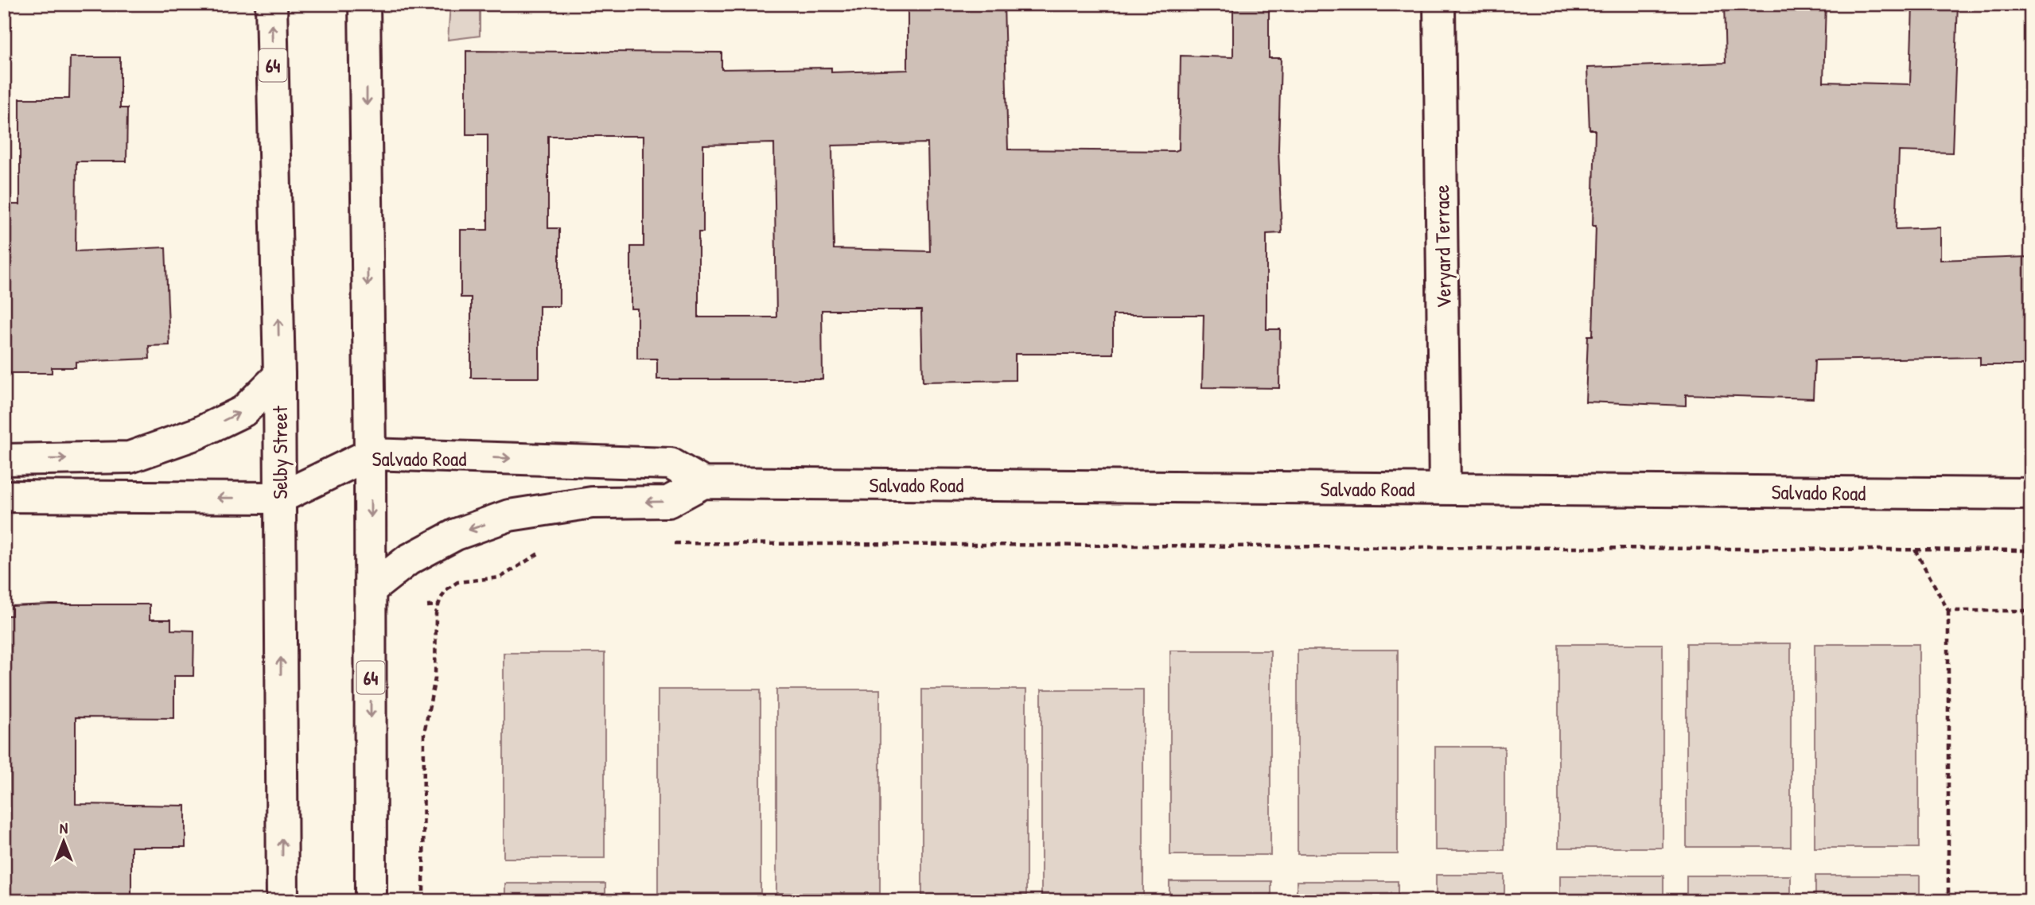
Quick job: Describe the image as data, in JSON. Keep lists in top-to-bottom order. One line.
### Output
{"streets":{"street":["64","Veryard Terrace","Selby Street","Salvado Road"]},"crossings":[["64","Salvado Road"],["Veryard Terrace","Salvado Road"],["Selby Street","Salvado Road"]],"north":"top"}
